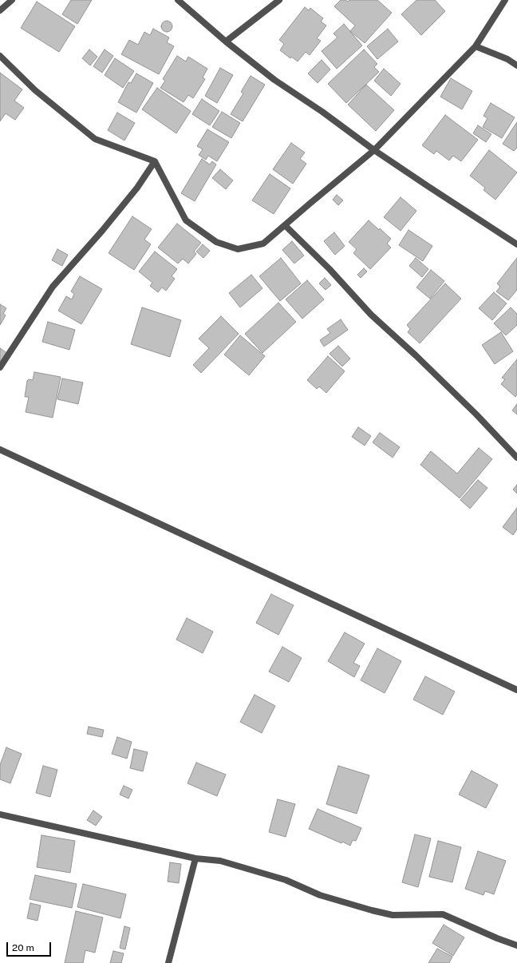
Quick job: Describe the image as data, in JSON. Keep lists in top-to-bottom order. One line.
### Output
{"scale_bar":"20 m"}
